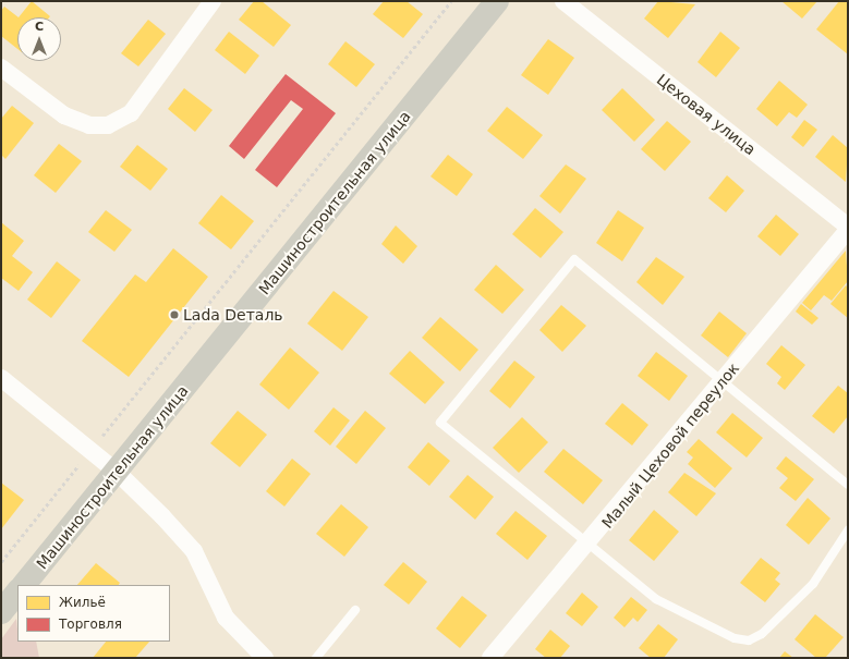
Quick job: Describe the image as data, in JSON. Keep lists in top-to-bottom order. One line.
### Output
{"streets":{"main road":["Машиностроительная улица"],"street":["Цеховая улица","Малый Цеховой переулок"]},"crossings":[["Цеховая улица","Малый Цеховой переулок"]],"places":["Lada Dеталь"],"legend":["Жильё","Торговля"],"north":"top"}
